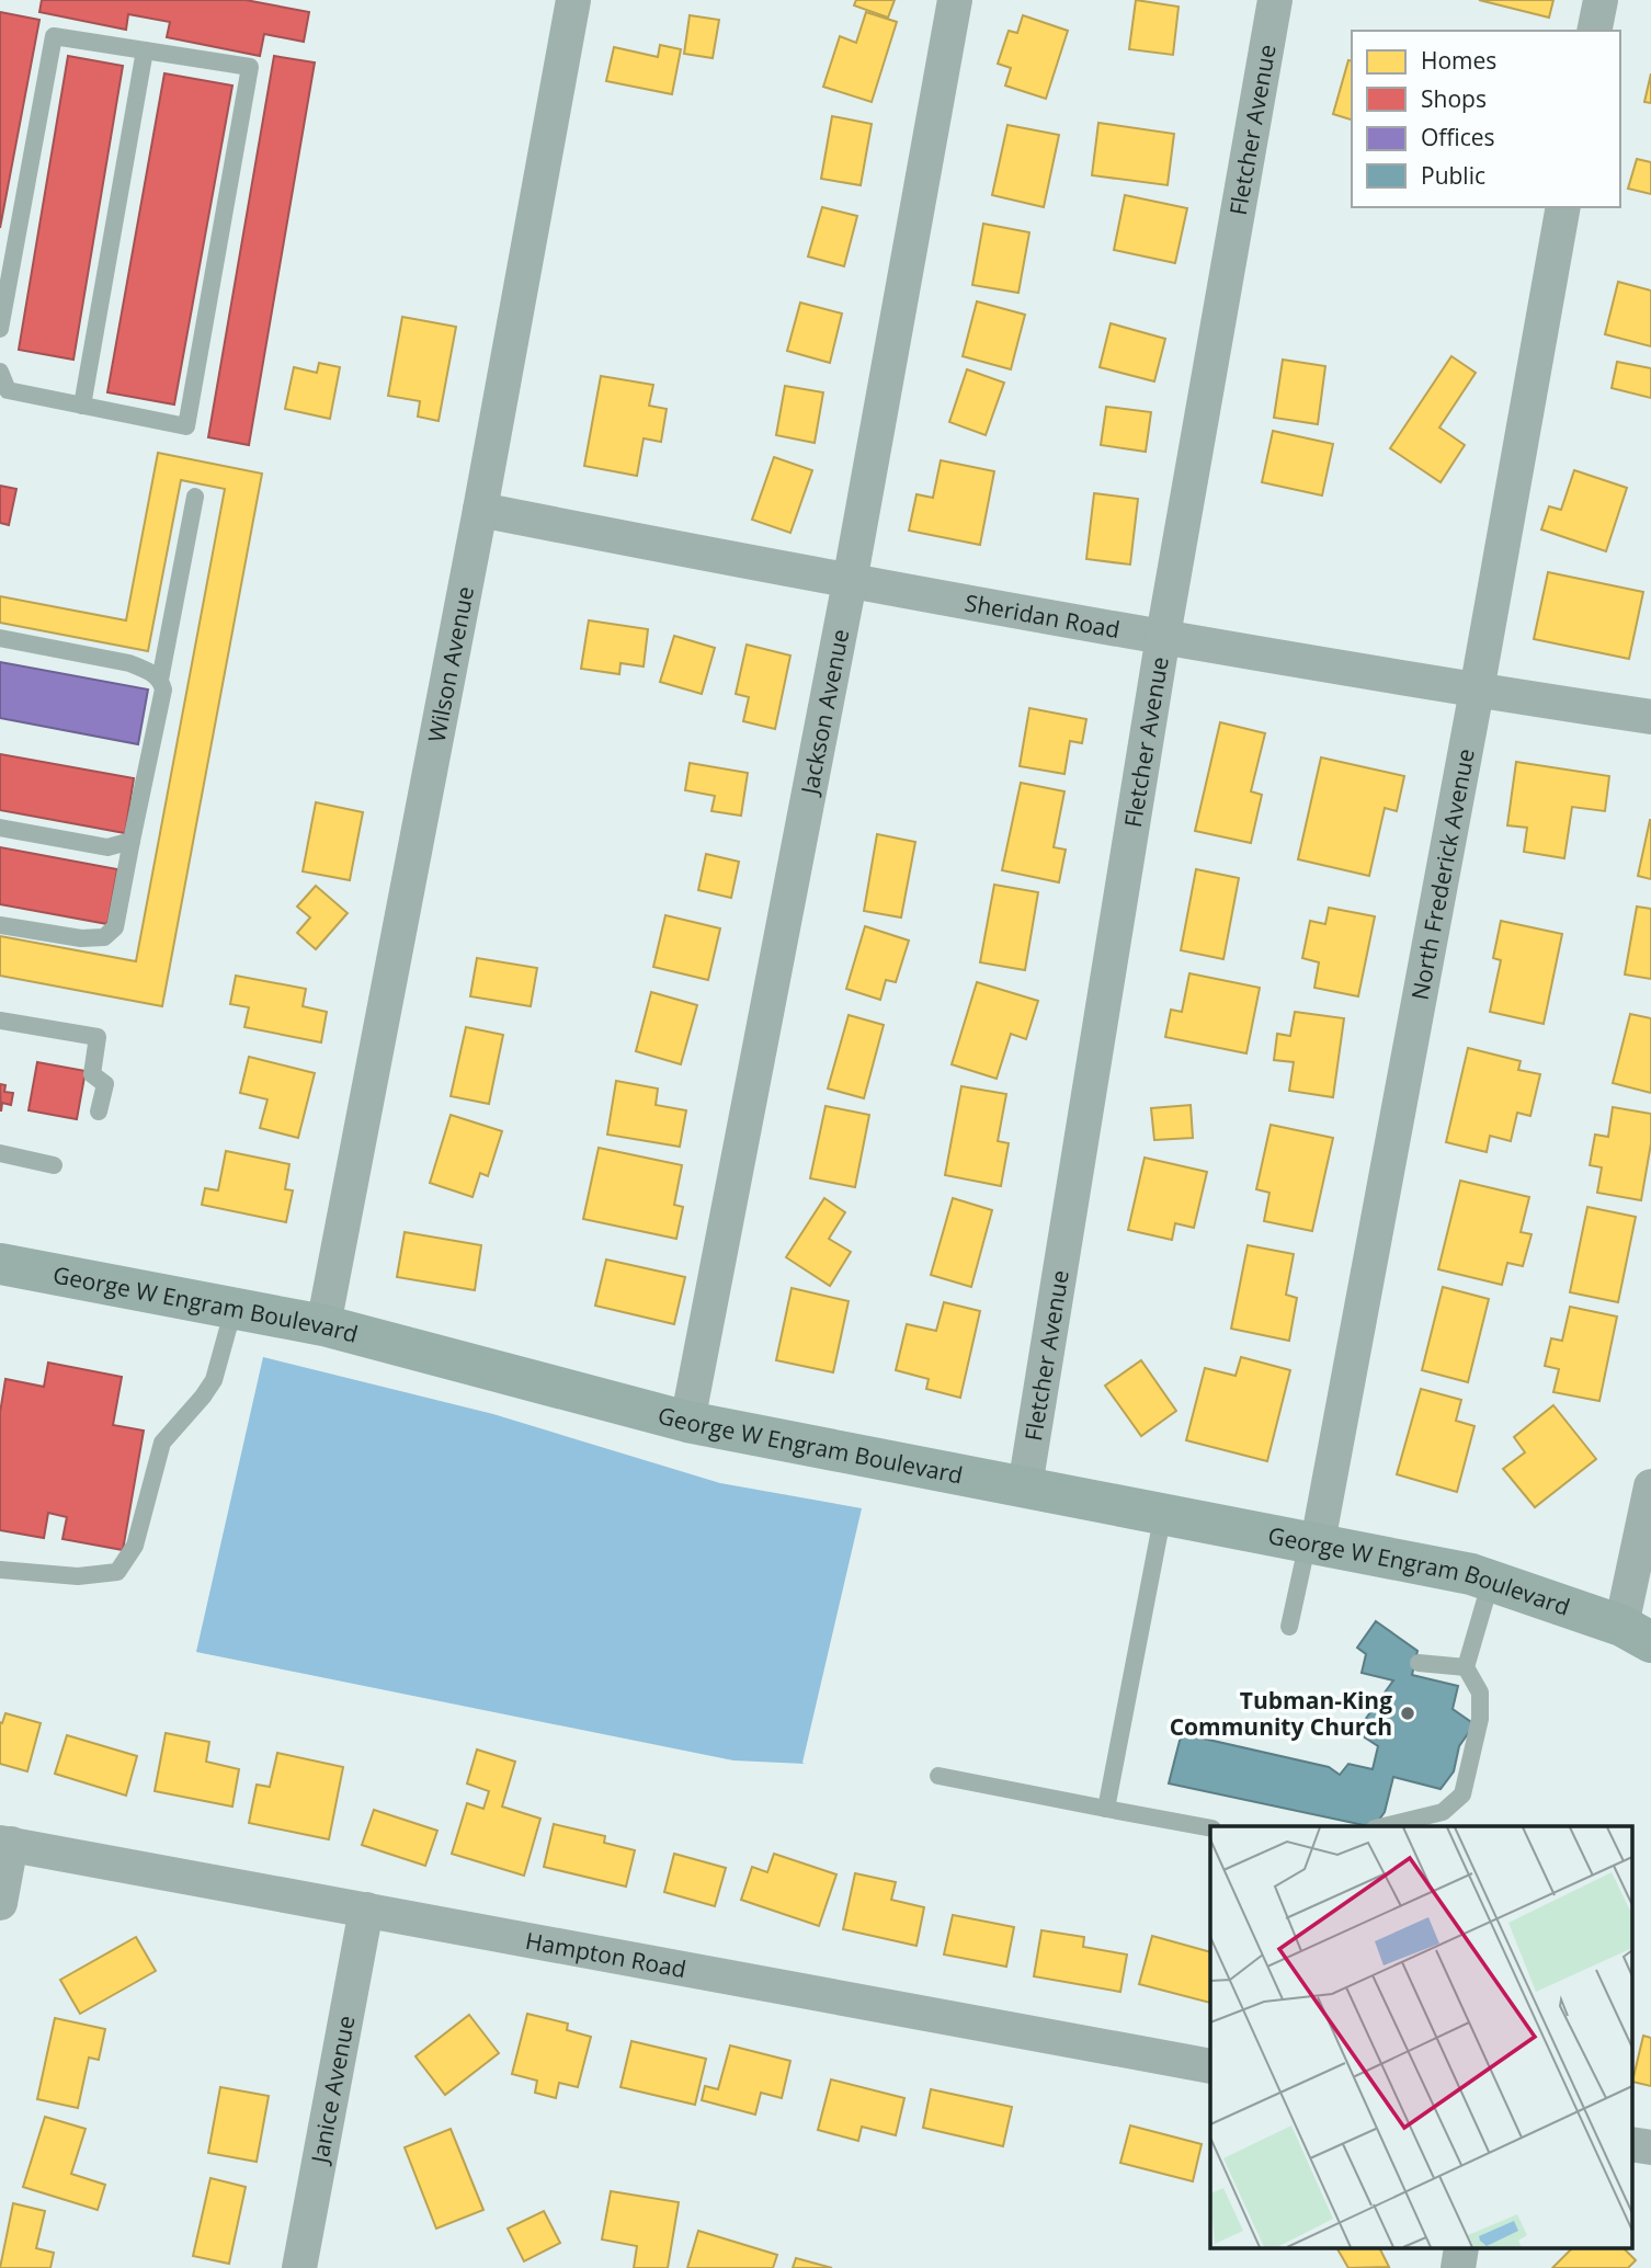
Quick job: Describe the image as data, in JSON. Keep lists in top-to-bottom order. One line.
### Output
{"streets":{"main road":["George W Engram Boulevard"],"street":["Fletcher Avenue","Sheridan Road","Wilson Avenue","Jackson Avenue","North Frederick Avenue","Hampton Road","Janice Avenue"]},"crossings":[["Fletcher Avenue","Sheridan Road"],["Fletcher Avenue","George W Engram Boulevard"],["Sheridan Road","Wilson Avenue"],["Sheridan Road","Jackson Avenue"],["Sheridan Road","North Frederick Avenue"],["Wilson Avenue","George W Engram Boulevard"],["Jackson Avenue","George W Engram Boulevard"],["North Frederick Avenue","George W Engram Boulevard"],["Hampton Road","Janice Avenue"]],"places":["Tubman-King Community Church"],"legend":["Homes","Shops","Offices","Public"]}
